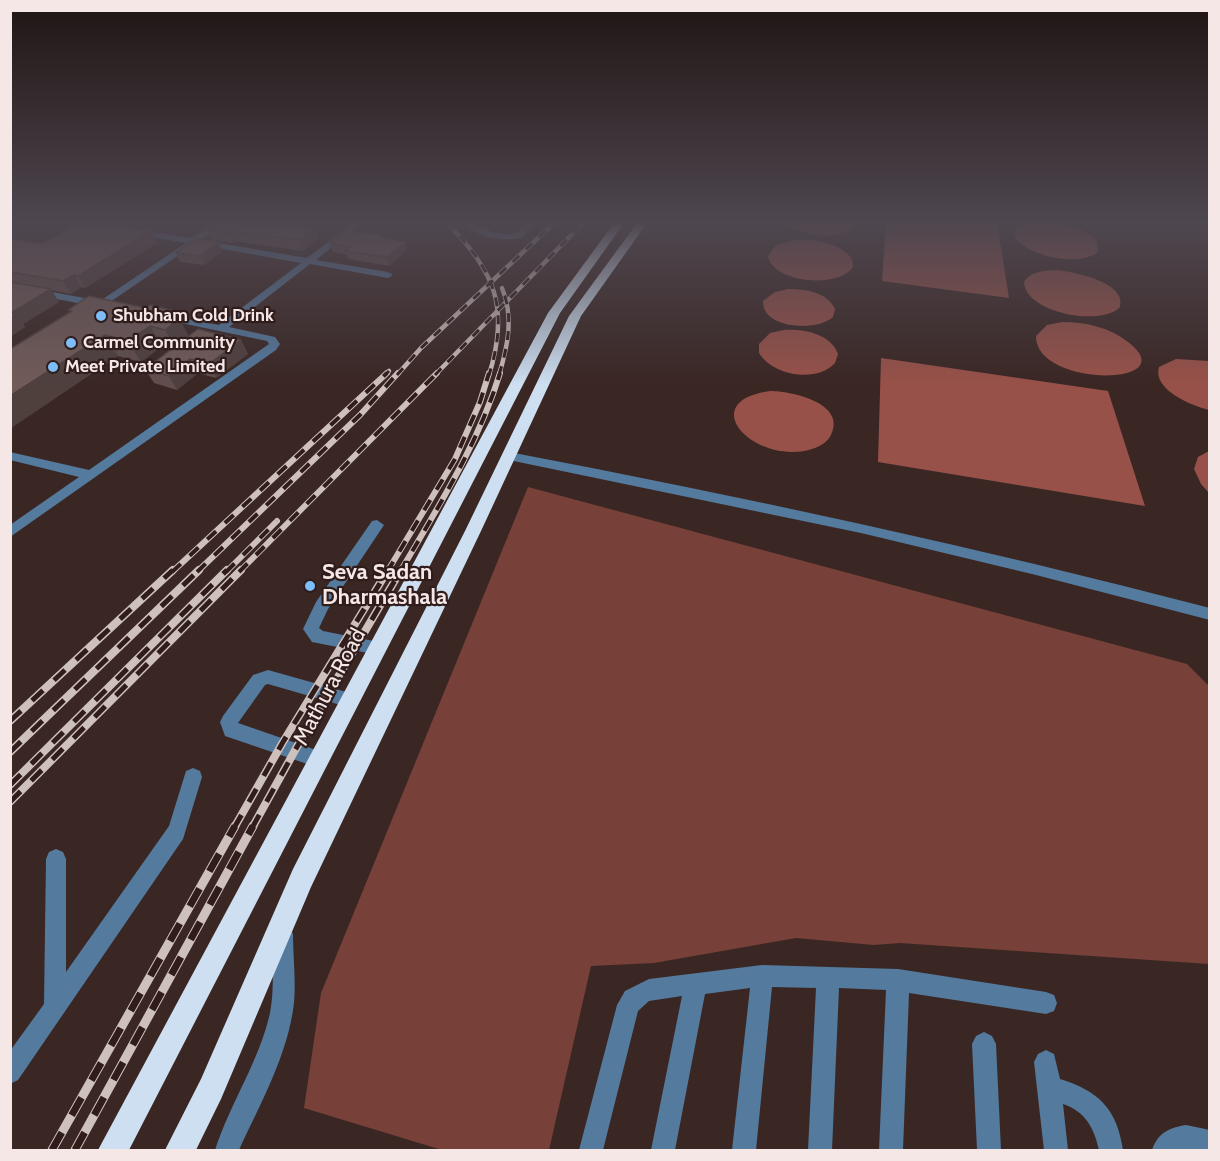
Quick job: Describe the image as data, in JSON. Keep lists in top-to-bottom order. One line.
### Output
{"streets":{"highway":["Mathura Road"]},"places":["Shubham Cold Drink","Carmel Community","Meet Private Limited","Seva Sadan Dharmashala"]}
